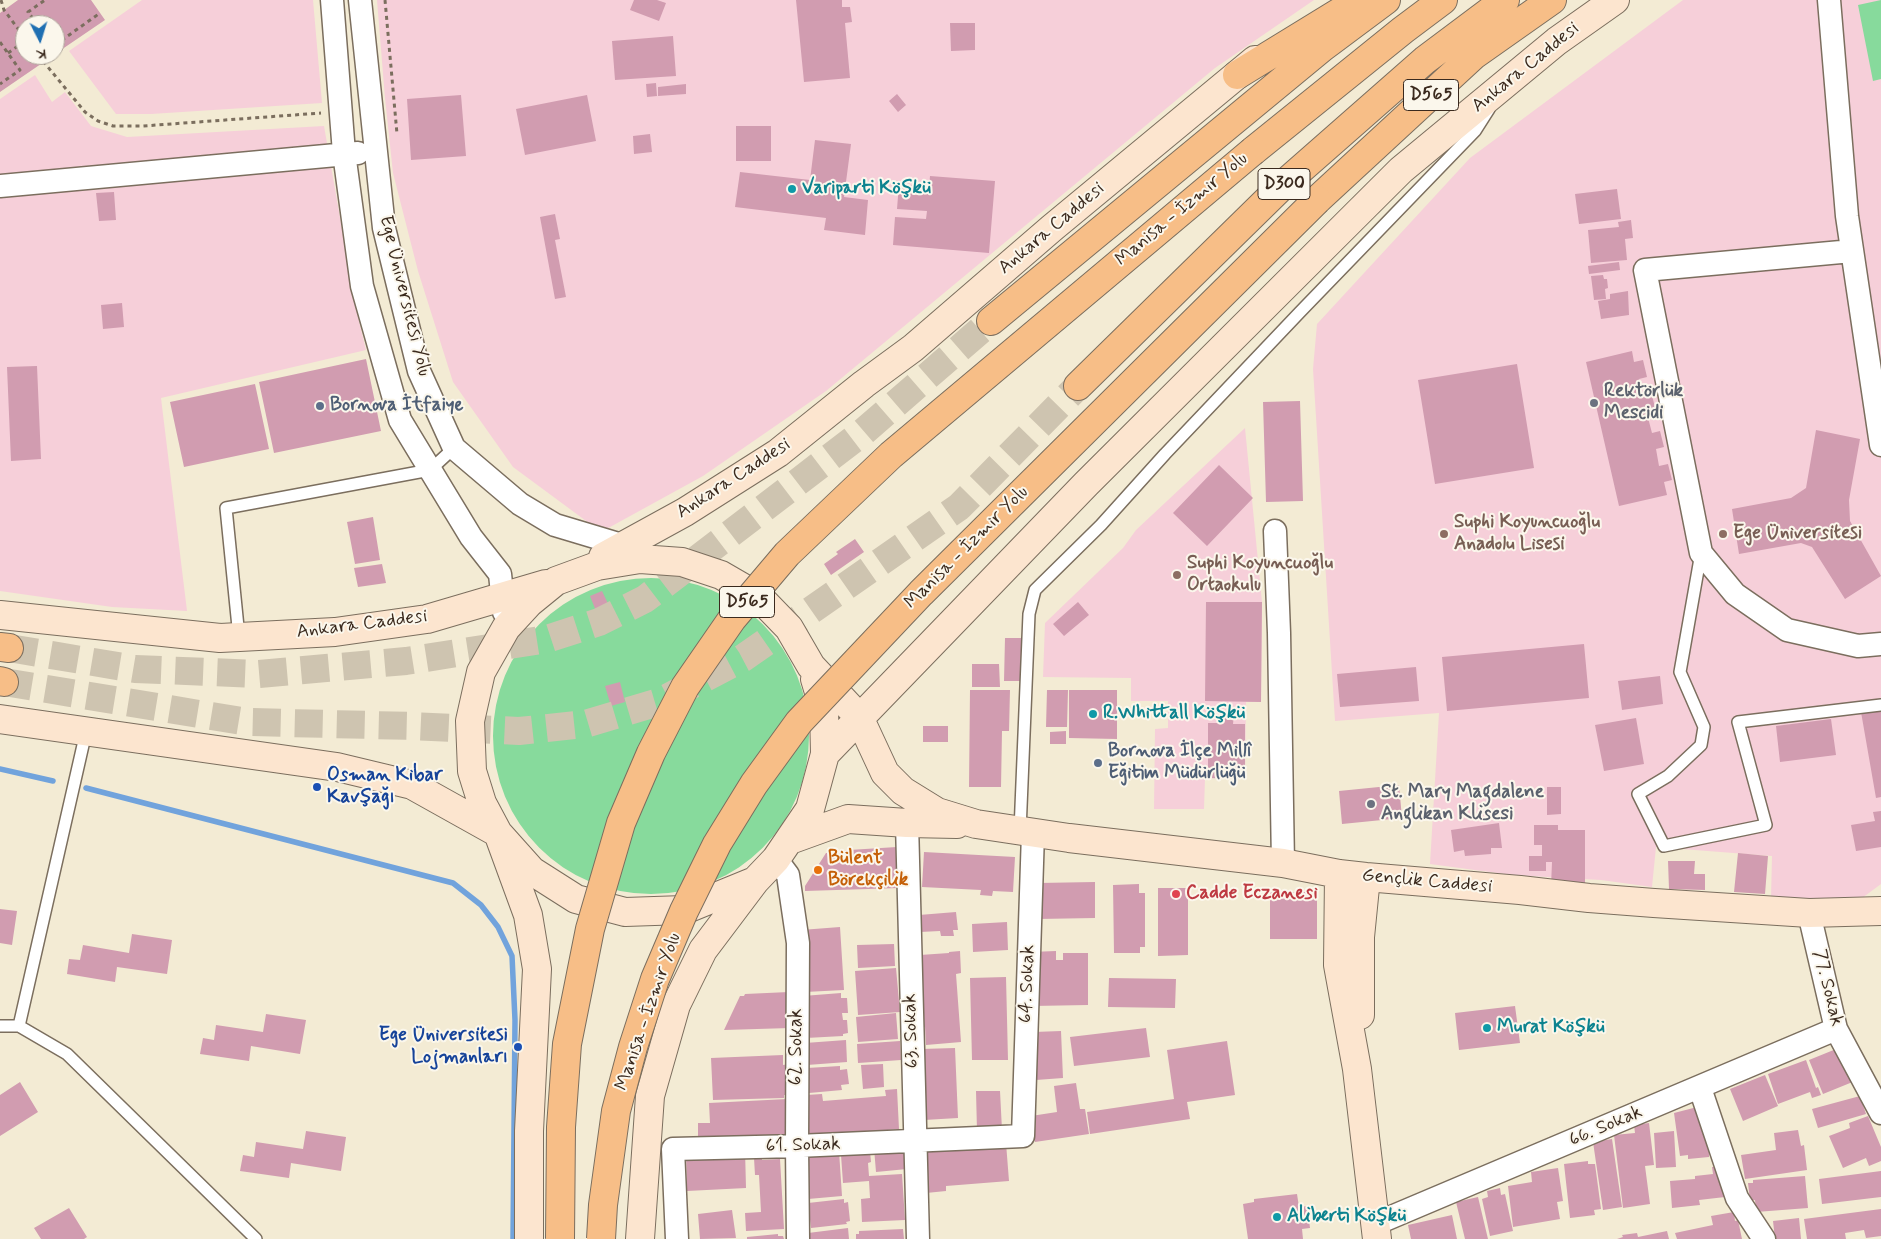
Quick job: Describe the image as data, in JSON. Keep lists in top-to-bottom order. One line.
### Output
{"streets":{"highway":["Ankara Caddesi","D565","D300","Manisa - İzmir Yolu"],"main road":["Gençlik Caddesi"],"street":["Ege Üniversitesi Yolu","64. Sokak","77. Sokak","63. Sokak","62. Sokak","66. Sokak","61. Sokak"]},"crossings":[["Ankara Caddesi","Ege Üniversitesi Yolu"],["Ankara Caddesi","Gençlik Caddesi"],["Gençlik Caddesi","64. Sokak"],["Gençlik Caddesi","77. Sokak"],["Gençlik Caddesi","63. Sokak"],["Gençlik Caddesi","62. Sokak"],["64. Sokak","61. Sokak"],["77. Sokak","66. Sokak"],["63. Sokak","61. Sokak"],["62. Sokak","61. Sokak"]],"places":["Variparti Köşkü","Rektörlük Mescidi","Bornova İtfaiye","Suphi Koyuncuoğlu Anadolu Lisesi","Ege Üniversitesi","Suphi Koyuncuoğlu Ortaokulu","R.Whittall Köşkü","Bornova İlçe Millî Eğitim Müdürlüğü","Osman Kibar Kavşağı","St. Mary Magdalene Anglikan Klisesi","Bülent Börekçilik","Cadde Eczanesi","Murat Köşkü","Ege Üniversitesi Lojmanları","Aliberti Köşkü"],"north":"bottom"}
